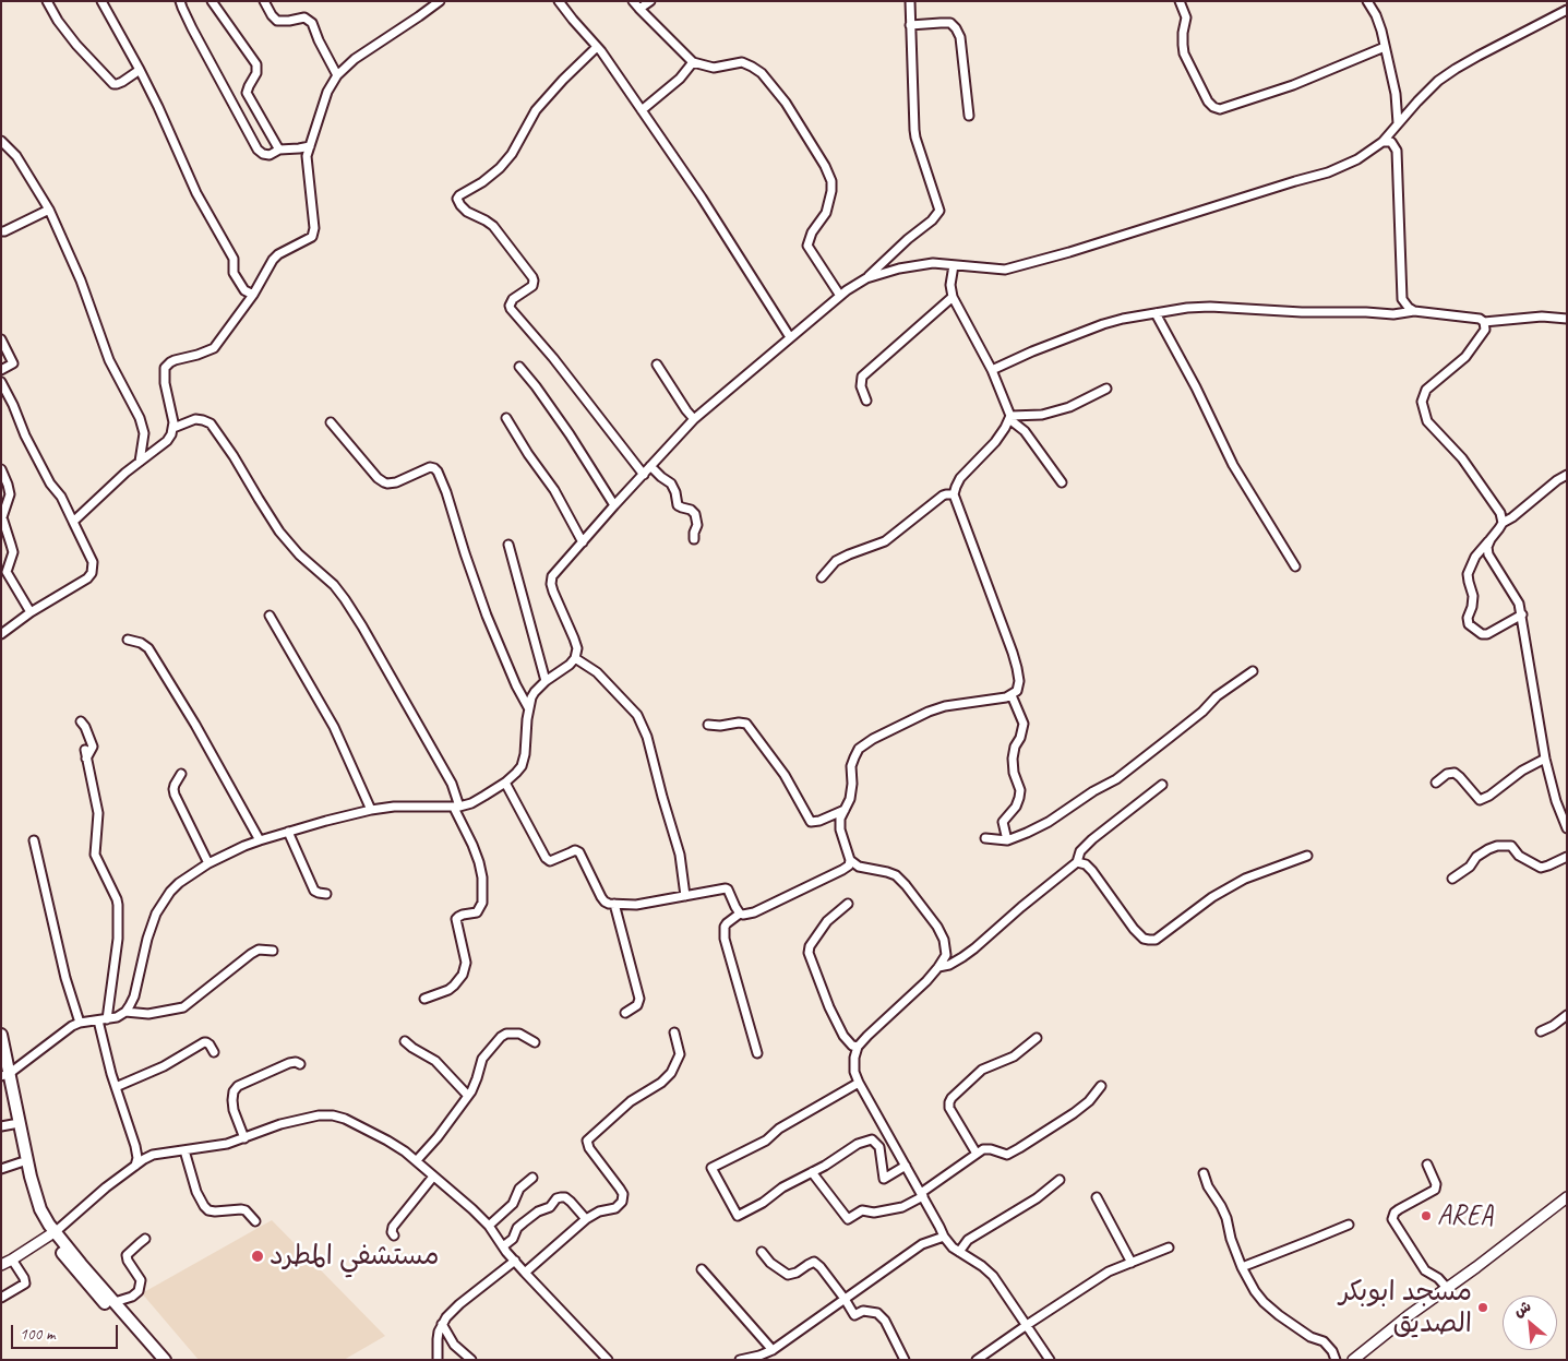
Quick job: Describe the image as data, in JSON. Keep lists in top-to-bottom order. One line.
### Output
{"places":["AREA","مستشفي المطرد","مسجد ابوبكر الصديق"],"scale_bar":"100 m","north":"top left"}
